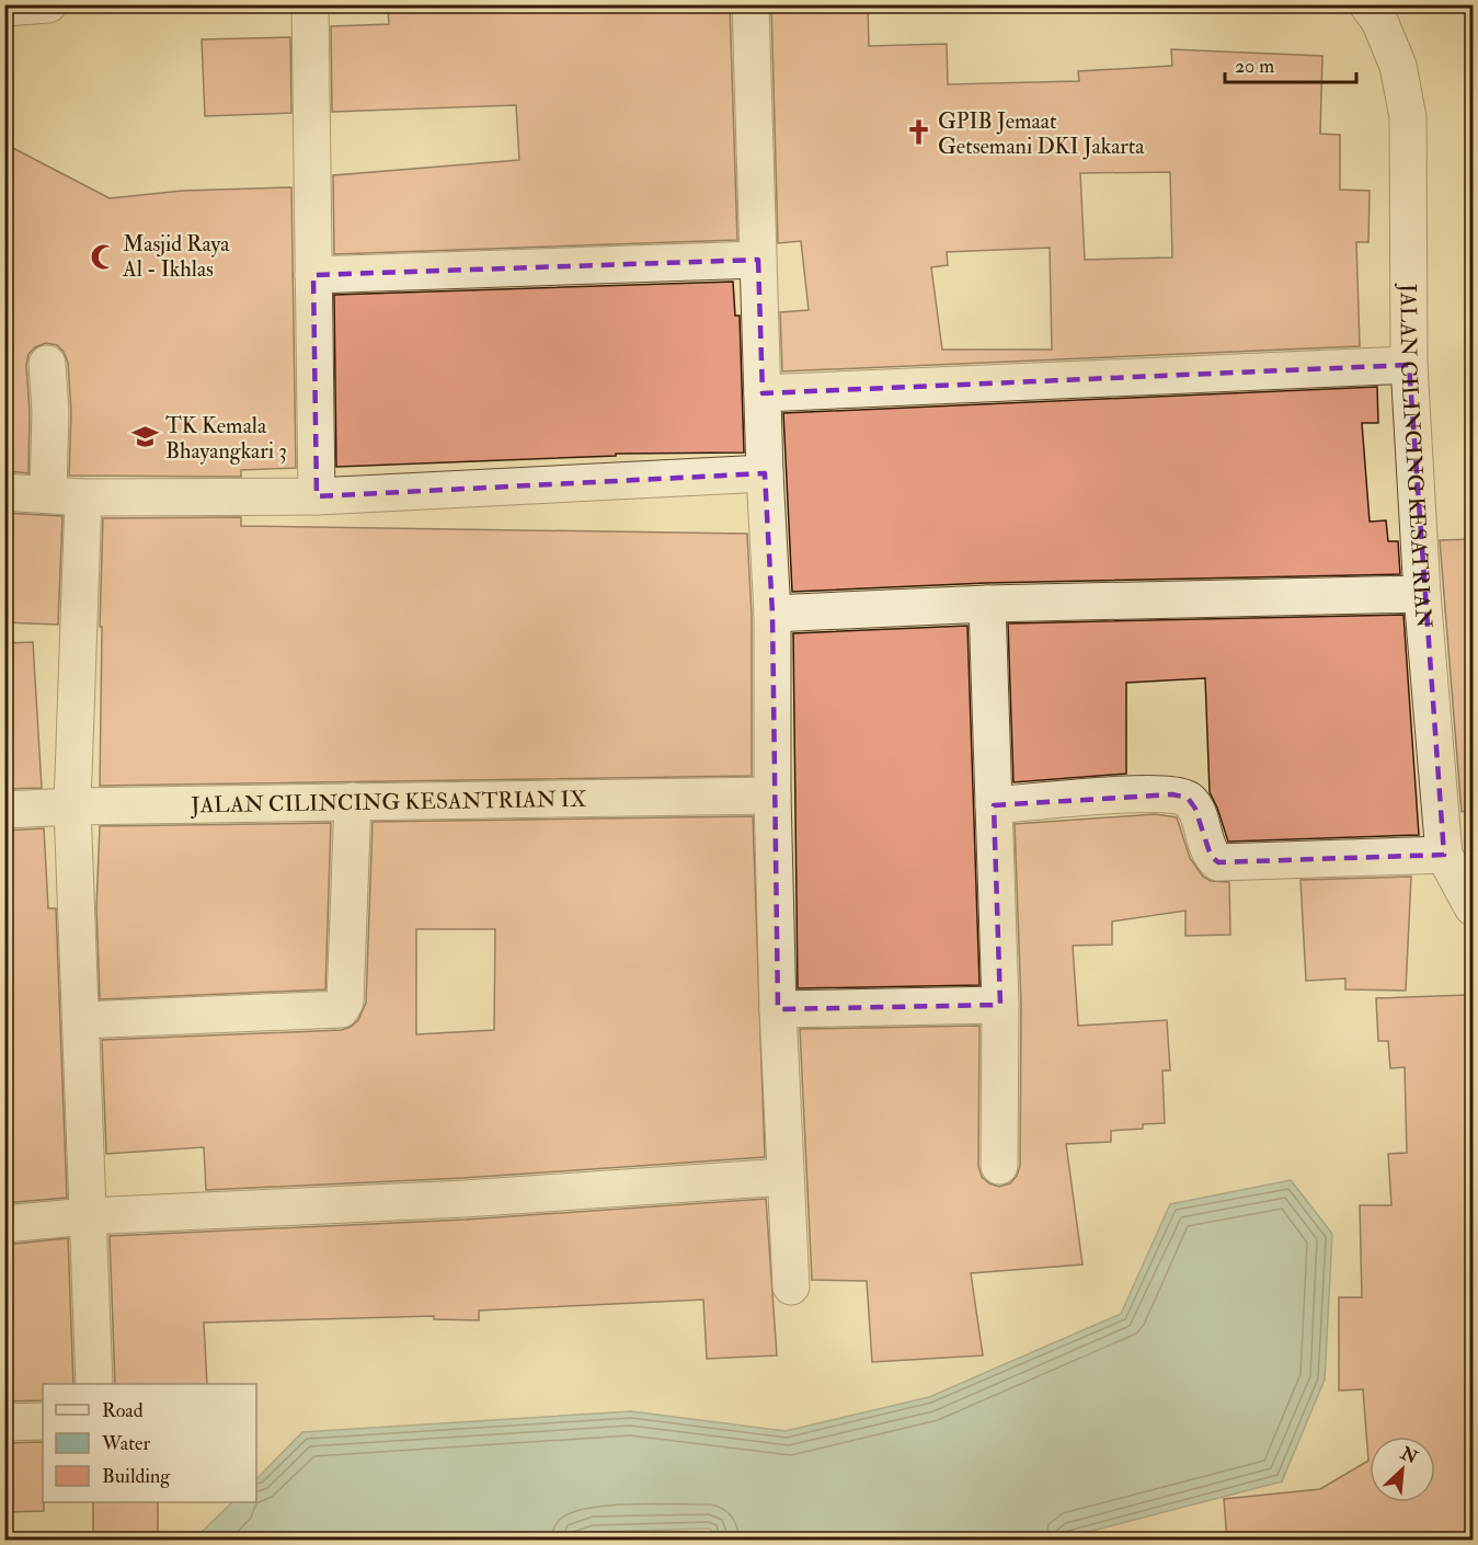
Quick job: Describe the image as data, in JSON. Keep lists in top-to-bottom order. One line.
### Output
{"streets":{"street":["JALAN CILINCING KESATRIAN","JALAN CILINCING KESANTRIAN IX"]},"places":{"church":["GPIB Jemaat Getsemani DKI Jakarta"],"mosque":["Masjid Raya Al - Ikhlas"],"school or university":["TK Kemala Bhayangkari 3"]},"legend":["Road","Water","Building"],"scale_bar":"20 m","north":"top right"}
